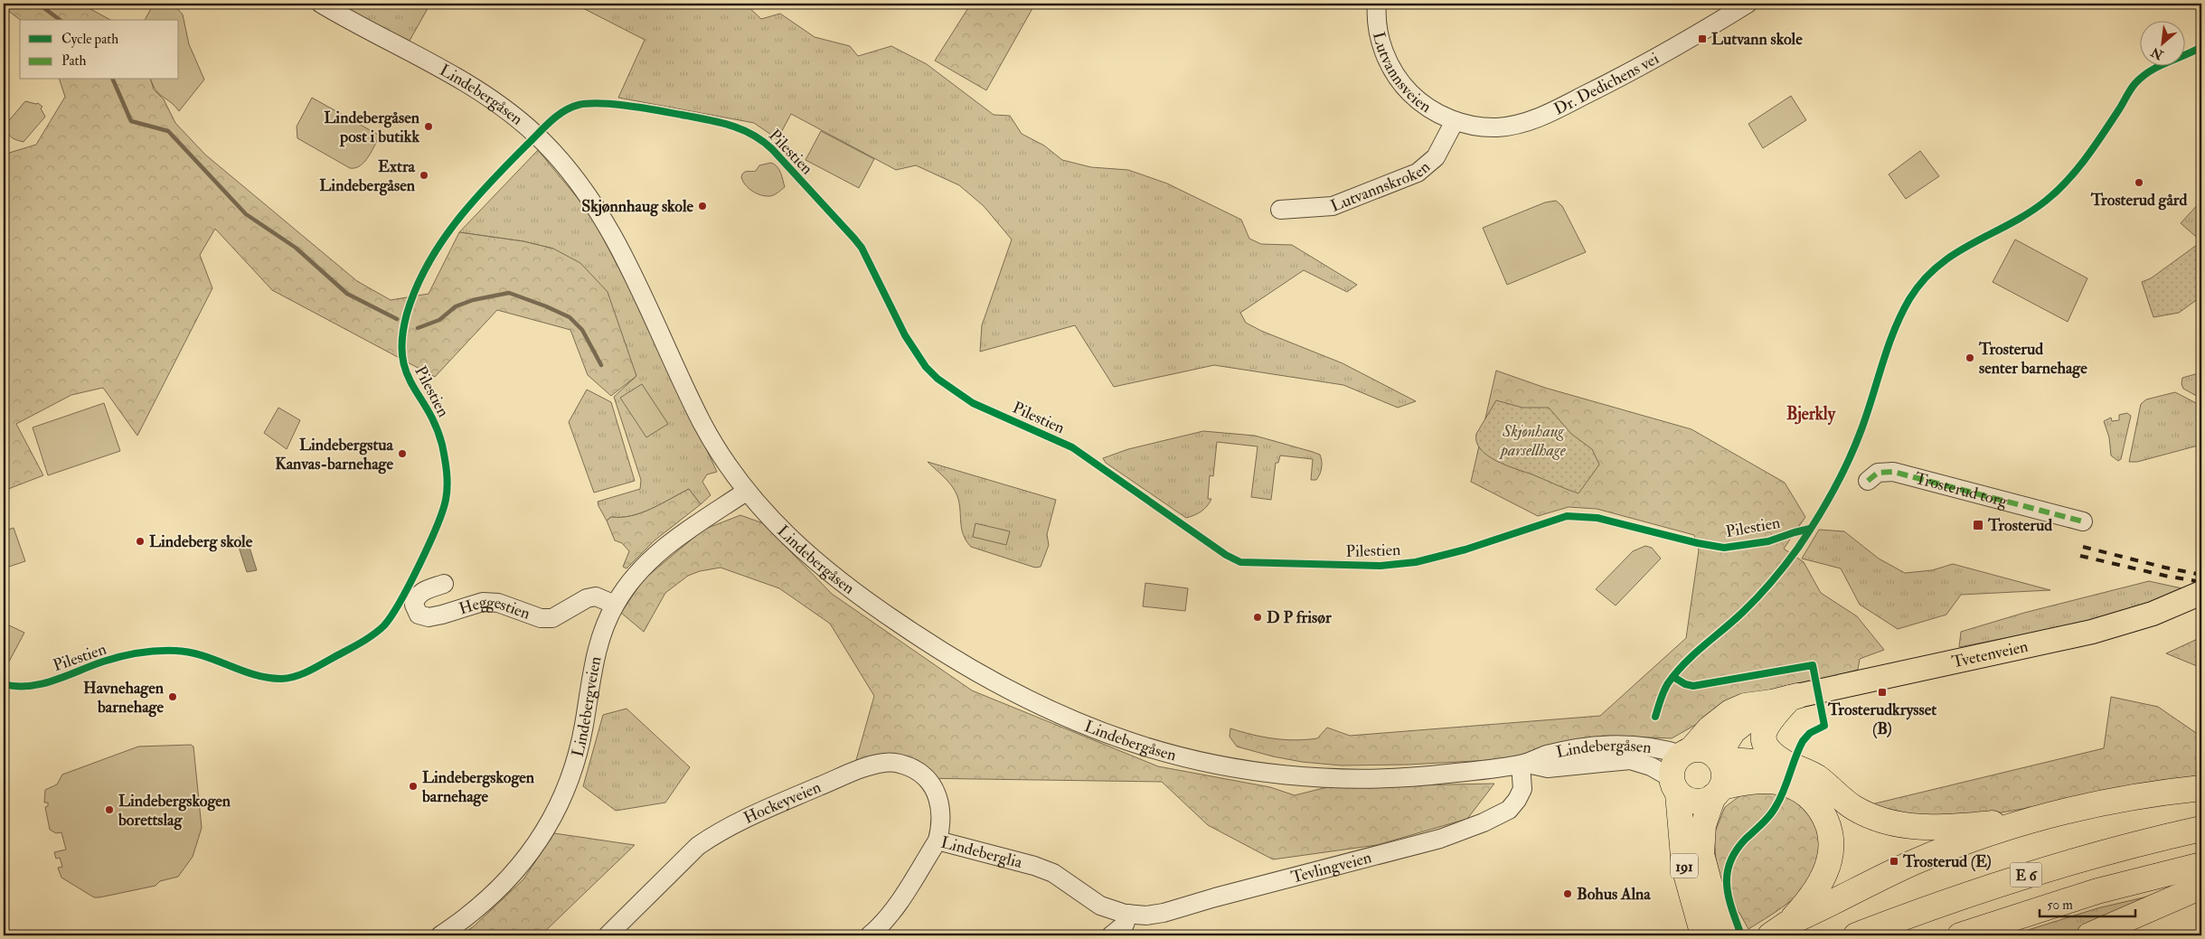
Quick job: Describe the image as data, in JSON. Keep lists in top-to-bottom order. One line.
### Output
{"streets":{"highway":["Tvetenveien","191","E 6"],"street":["Lutvannsveien","Dr. Dedichens vei","Lindebergåsen","Lutvannskroken","Trosterud torg","Heggestien","Lindebergveien","Hockeyveien","Lindeberglia","Tevlingveien"],"cycle path":["Pilestien"]},"crossings":[["Lutvannsveien","Dr. Dedichens vei"],["Lutvannsveien","Lutvannskroken"],["Dr. Dedichens vei","Lutvannskroken"],["Lindebergåsen","Tvetenveien"],["Lindebergåsen","Lindebergveien"],["Lindebergåsen","191"],["Lindebergåsen","Tevlingveien"],["Heggestien","Lindebergveien"],["Tvetenveien","191"],["Hockeyveien","Lindeberglia"],["Lindeberglia","Tevlingveien"]],"districts":["Bjerkly"],"parks":["Skjønhaug parsellhage"],"places":{"transit":["Lutvann skole","Trosterud","Trosterudkrysset (B)","Trosterud (E)"],"other":["Lindebergåsen post i butikk","Extra Lindebergåsen","Trosterud gård","Skjønnhaug skole","Trosterud senter barnehage","Lindebergstua Kanvas-barnehage","Lindeberg skole","D P frisør","Havnehagen barnehage","Lindebergskogen barnehage","Lindebergskogen borettslag","Bohus Alna"]},"legend":["Cycle path","Path"],"scale_bar":"50 m","north":"bottom left"}
